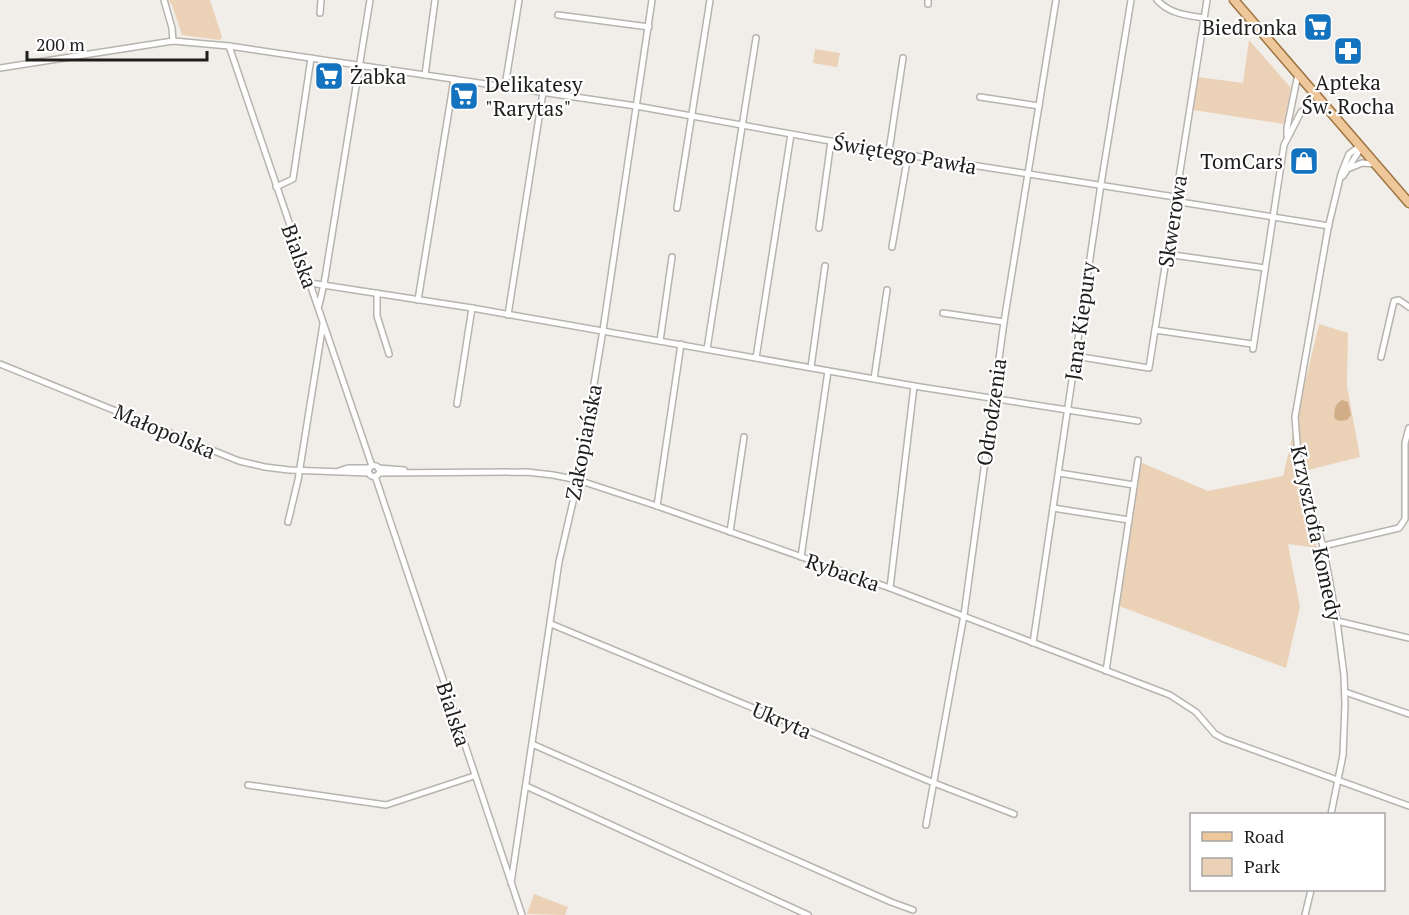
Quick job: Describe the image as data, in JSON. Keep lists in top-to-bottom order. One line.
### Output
{"streets":{"street":["Świętego Pawła","Skwerowa","Bialska","Jana Kiepury","Odrodzenia","Małopolska","Zakopiańska","Krzysztofa Komedy","Rybacka","Ukryta"]},"crossings":[["Świętego Pawła","Skwerowa"],["Świętego Pawła","Bialska"],["Świętego Pawła","Jana Kiepury"],["Świętego Pawła","Odrodzenia"],["Świętego Pawła","Zakopiańska"],["Świętego Pawła","Krzysztofa Komedy"],["Skwerowa","Jana Kiepury"],["Bialska","Małopolska"],["Bialska","Zakopiańska"],["Jana Kiepury","Rybacka"],["Odrodzenia","Rybacka"],["Odrodzenia","Ukryta"],["Małopolska","Zakopiańska"],["Małopolska","Rybacka"],["Zakopiańska","Rybacka"],["Zakopiańska","Ukryta"],["Krzysztofa Komedy","Rybacka"]],"places":{"supermarket":["Biedronka","Żabka","Delikatesy \"Rarytas\""],"pharmacy":["Apteka Św. Rocha"],"shop":["TomCars"]},"legend":["Road","Park"],"scale_bar":"200 m"}
